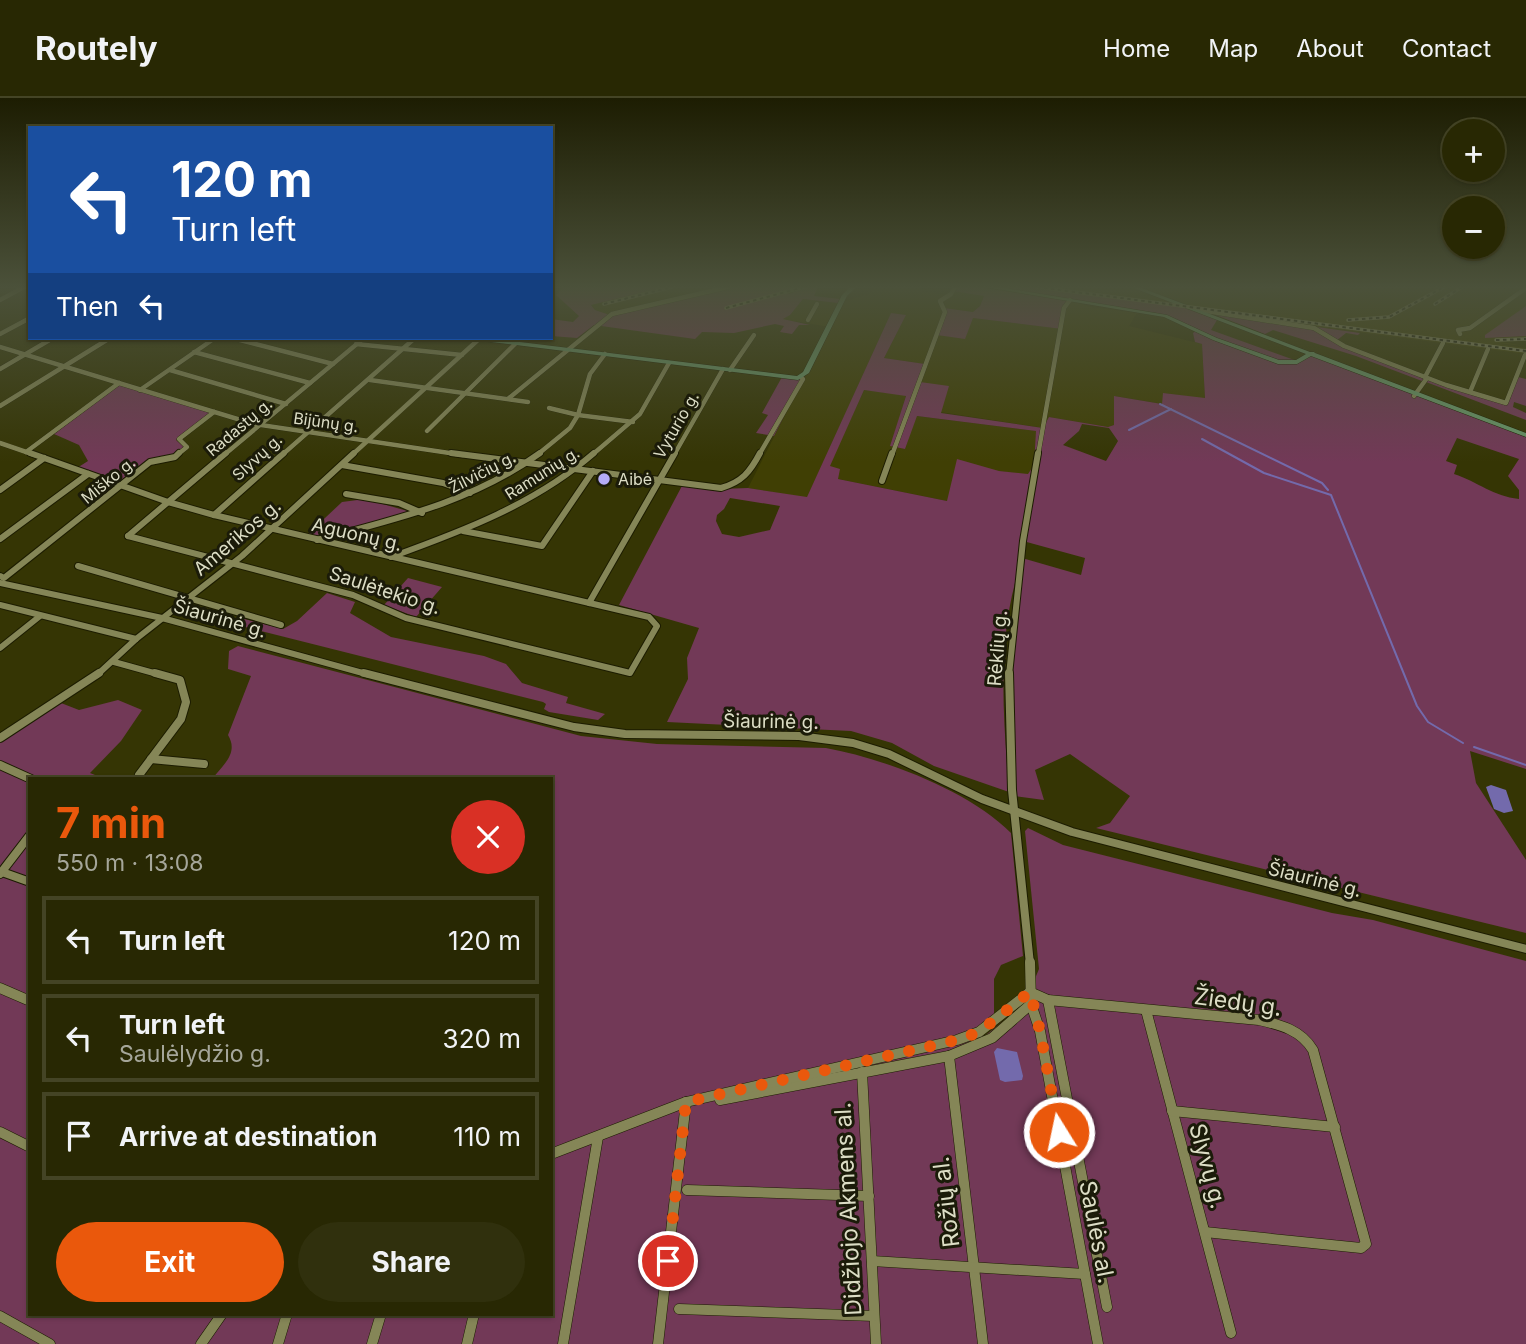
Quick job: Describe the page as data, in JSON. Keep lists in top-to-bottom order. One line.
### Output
{"streets":{"street":["Bijūnų g.","Vyturio g.","Radastų g.","Slyvų g.","Žilvičių g.","Ramunių g.","Miško g.","Aguonų g.","Amerikos g.","Saulėtekio g.","Šiaurinė g.","Rėklių g.","Žiedų g.","Rožių al.","Didžiojo Akmens al.","Saulės al."]},"crossings":[["Bijūnų g.","Vyturio g."],["Bijūnų g.","Radastų g."],["Bijūnų g.","Slyvų g."],["Bijūnų g.","Žilvičių g."],["Bijūnų g.","Ramunių g."],["Bijūnų g.","Miško g."],["Bijūnų g.","Amerikos g."],["Vyturio g.","Aguonų g."],["Radastų g.","Aguonų g."],["Radastų g.","Saulėtekio g."],["Slyvų g.","Aguonų g."],["Slyvų g.","Žiedų g."],["Žilvičių g.","Aguonų g."],["Ramunių g.","Aguonų g."],["Miško g.","Aguonų g."],["Miško g.","Šiaurinė g."],["Aguonų g.","Amerikos g."],["Aguonų g.","Saulėtekio g."],["Amerikos g.","Saulėtekio g."],["Amerikos g.","Šiaurinė g."],["Šiaurinė g.","Rėklių g."],["Rėklių g.","Žiedų g."],["Rėklių g.","Saulės al."]],"places":["Aibė"],"page":{"header":"Routely","nav":["Home","Map","About","Contact"],"map_buttons":["+","−"],"turn":["120 m","Turn left"],"then":"Then","heading":["7 min","550 m · 13:08"],"list":[{"name":"Turn left","value":"120 m"},{"name":"Turn left","note":"Saulėlydžio g.","value":"320 m"},{"name":"Arrive at destination","value":"110 m"}],"buttons":["Exit","Share"]}}
